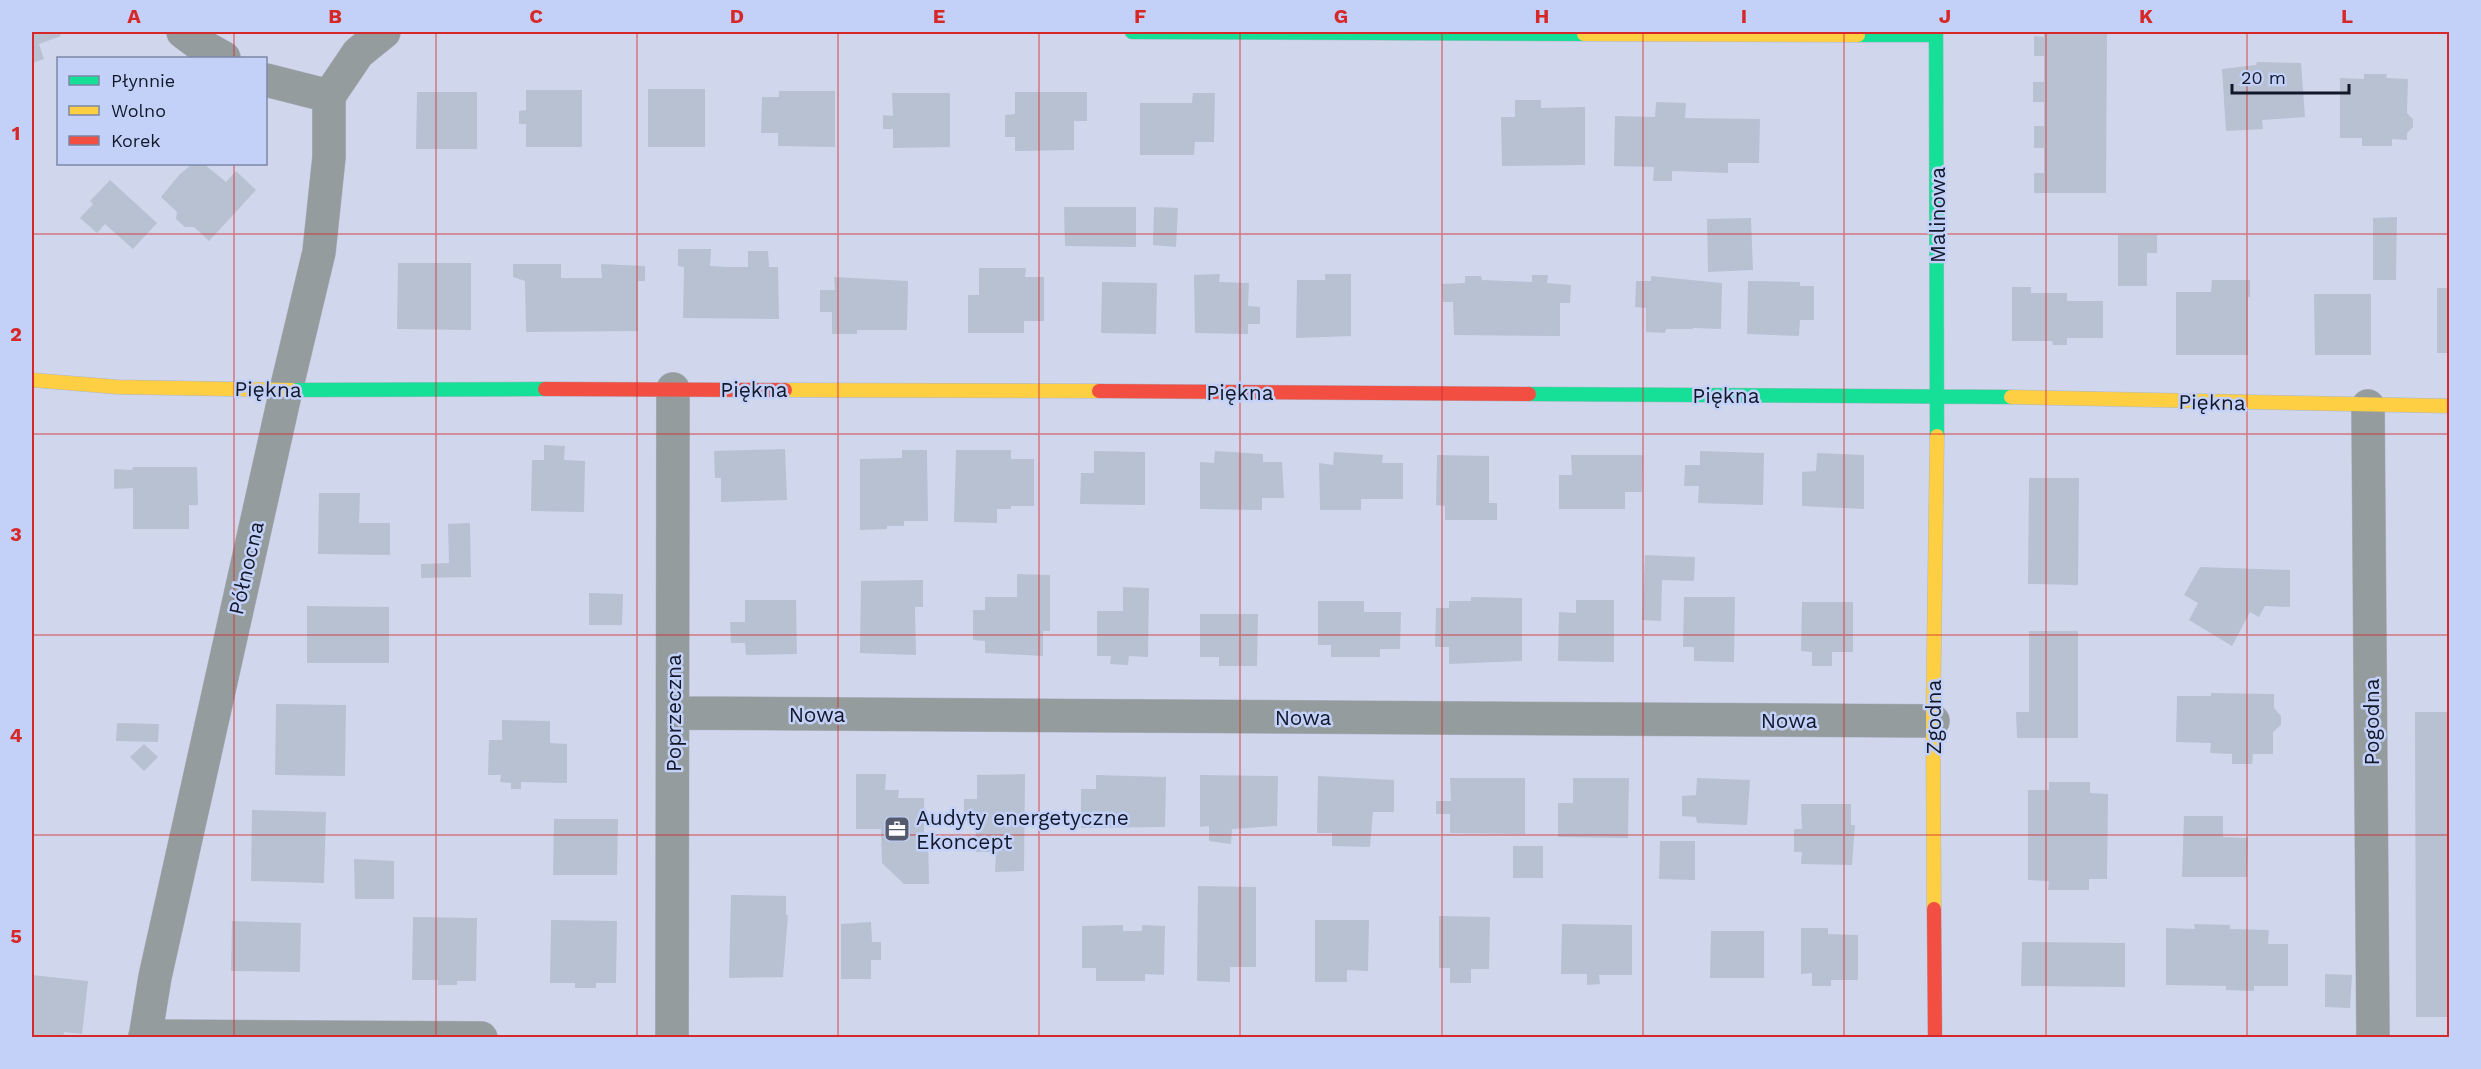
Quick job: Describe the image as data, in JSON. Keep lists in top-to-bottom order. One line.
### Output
{"streets":{"street":["Malinowa","Piękna","Północna","Poprzeczna","Nowa","Zgodna","Pogodna"]},"crossings":[["Malinowa","Piękna"],["Malinowa","Zgodna"],["Piękna","Północna"],["Piękna","Poprzeczna"],["Piękna","Zgodna"],["Piękna","Pogodna"],["Poprzeczna","Nowa"],["Nowa","Zgodna"]],"places":{"office":["Audyty energetyczne Ekoncept"]},"legend":["Płynnie","Wolno","Korek"],"scale_bar":"20 m","grid":{"columns":["A","B","C","D","E","F","G","H","I","J","K","L"],"rows":["1","2","3","4","5"]}}
